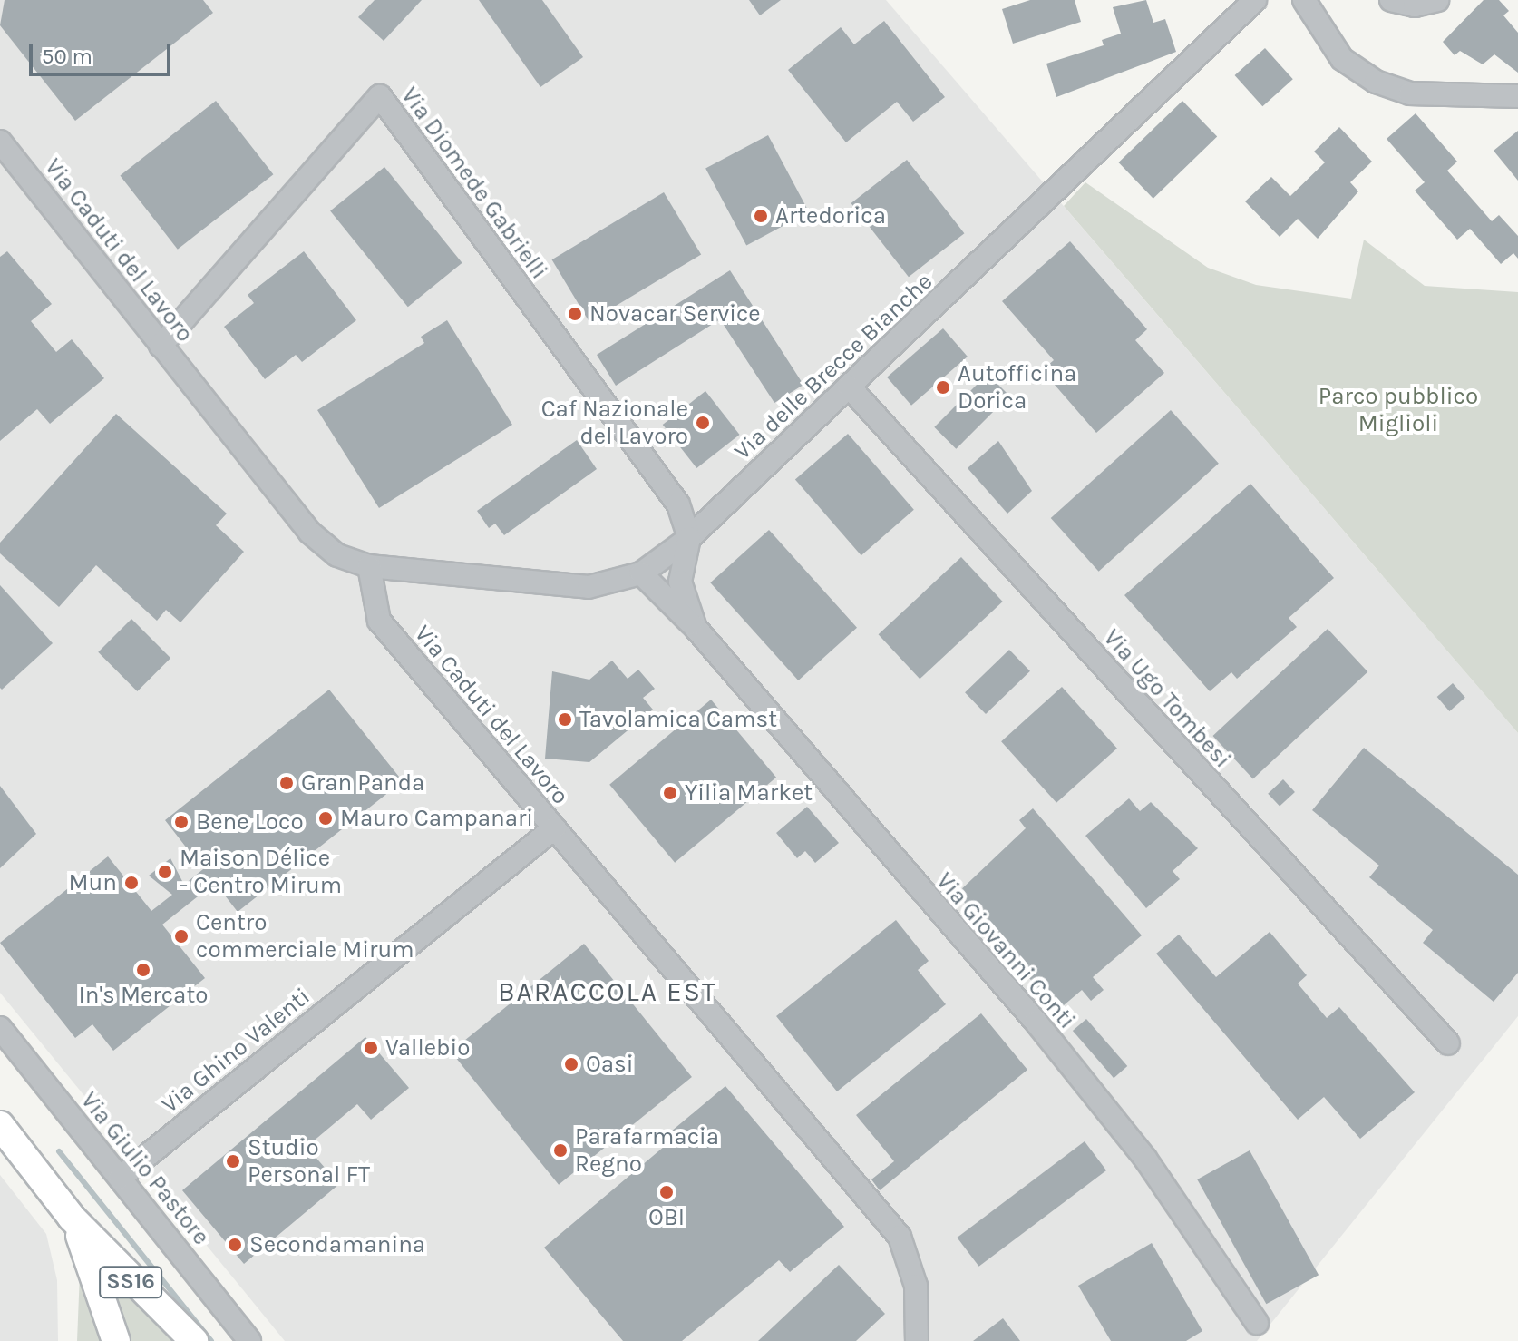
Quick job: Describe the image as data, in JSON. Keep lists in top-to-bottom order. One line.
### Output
{"streets":{"main road":["SS16"],"street":["Via Diomede Gabrielli","Via Caduti del Lavoro","Via delle Brecce Bianche","Via Ugo Tombesi","Via Giovanni Conti","Via Ghino Valenti","Via Giulio Pastore"]},"crossings":[["Via Diomede Gabrielli","Via Caduti del Lavoro"],["Via Diomede Gabrielli","Via delle Brecce Bianche"],["Via Diomede Gabrielli","Via Giovanni Conti"],["Via Caduti del Lavoro","Via delle Brecce Bianche"],["Via Caduti del Lavoro","Via Ghino Valenti"],["Via delle Brecce Bianche","Via Ugo Tombesi"],["Via delle Brecce Bianche","Via Giovanni Conti"],["Via Ghino Valenti","Via Giulio Pastore"]],"districts":["BARACCOLA EST"],"parks":["Parco pubblico Miglioli"],"places":["Artedorica","Novacar Service","Autofficina Dorica","Caf Nazionale del Lavoro","Tavolamica Camst","Gran Panda","Yilia Market","Mauro Campanari","Bene Loco","Maison Délice - Centro Mirum","Mun","Centro commerciale Mirum","In's Mercato","Vallebio","Oasi","Parafarmacia Regno","Studio Personal FT","OBI","Secondamanina"],"scale_bar":"50 m"}
